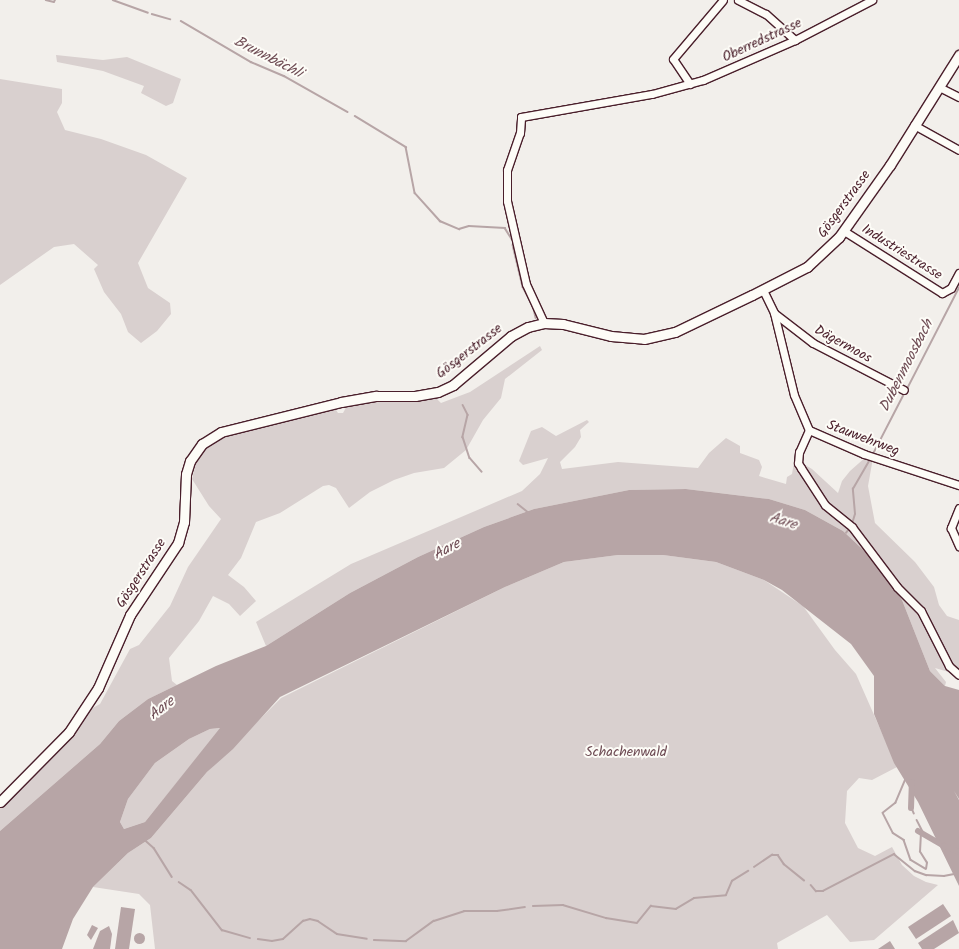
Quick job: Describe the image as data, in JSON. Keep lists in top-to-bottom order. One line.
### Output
{"streets":{"main road":["Gösgerstrasse"],"street":["Oberredstrasse","Industriestrasse","Dägermoos","Stauwehrweg"]},"crossings":[["Oberredstrasse","Gösgerstrasse"],["Gösgerstrasse","Industriestrasse"],["Gösgerstrasse","Stauwehrweg"],["Dägermoos","Stauwehrweg"]],"water":["Brunnbächli","Dubenmoosbach","Aare"],"parks":["Schachenwald"]}
